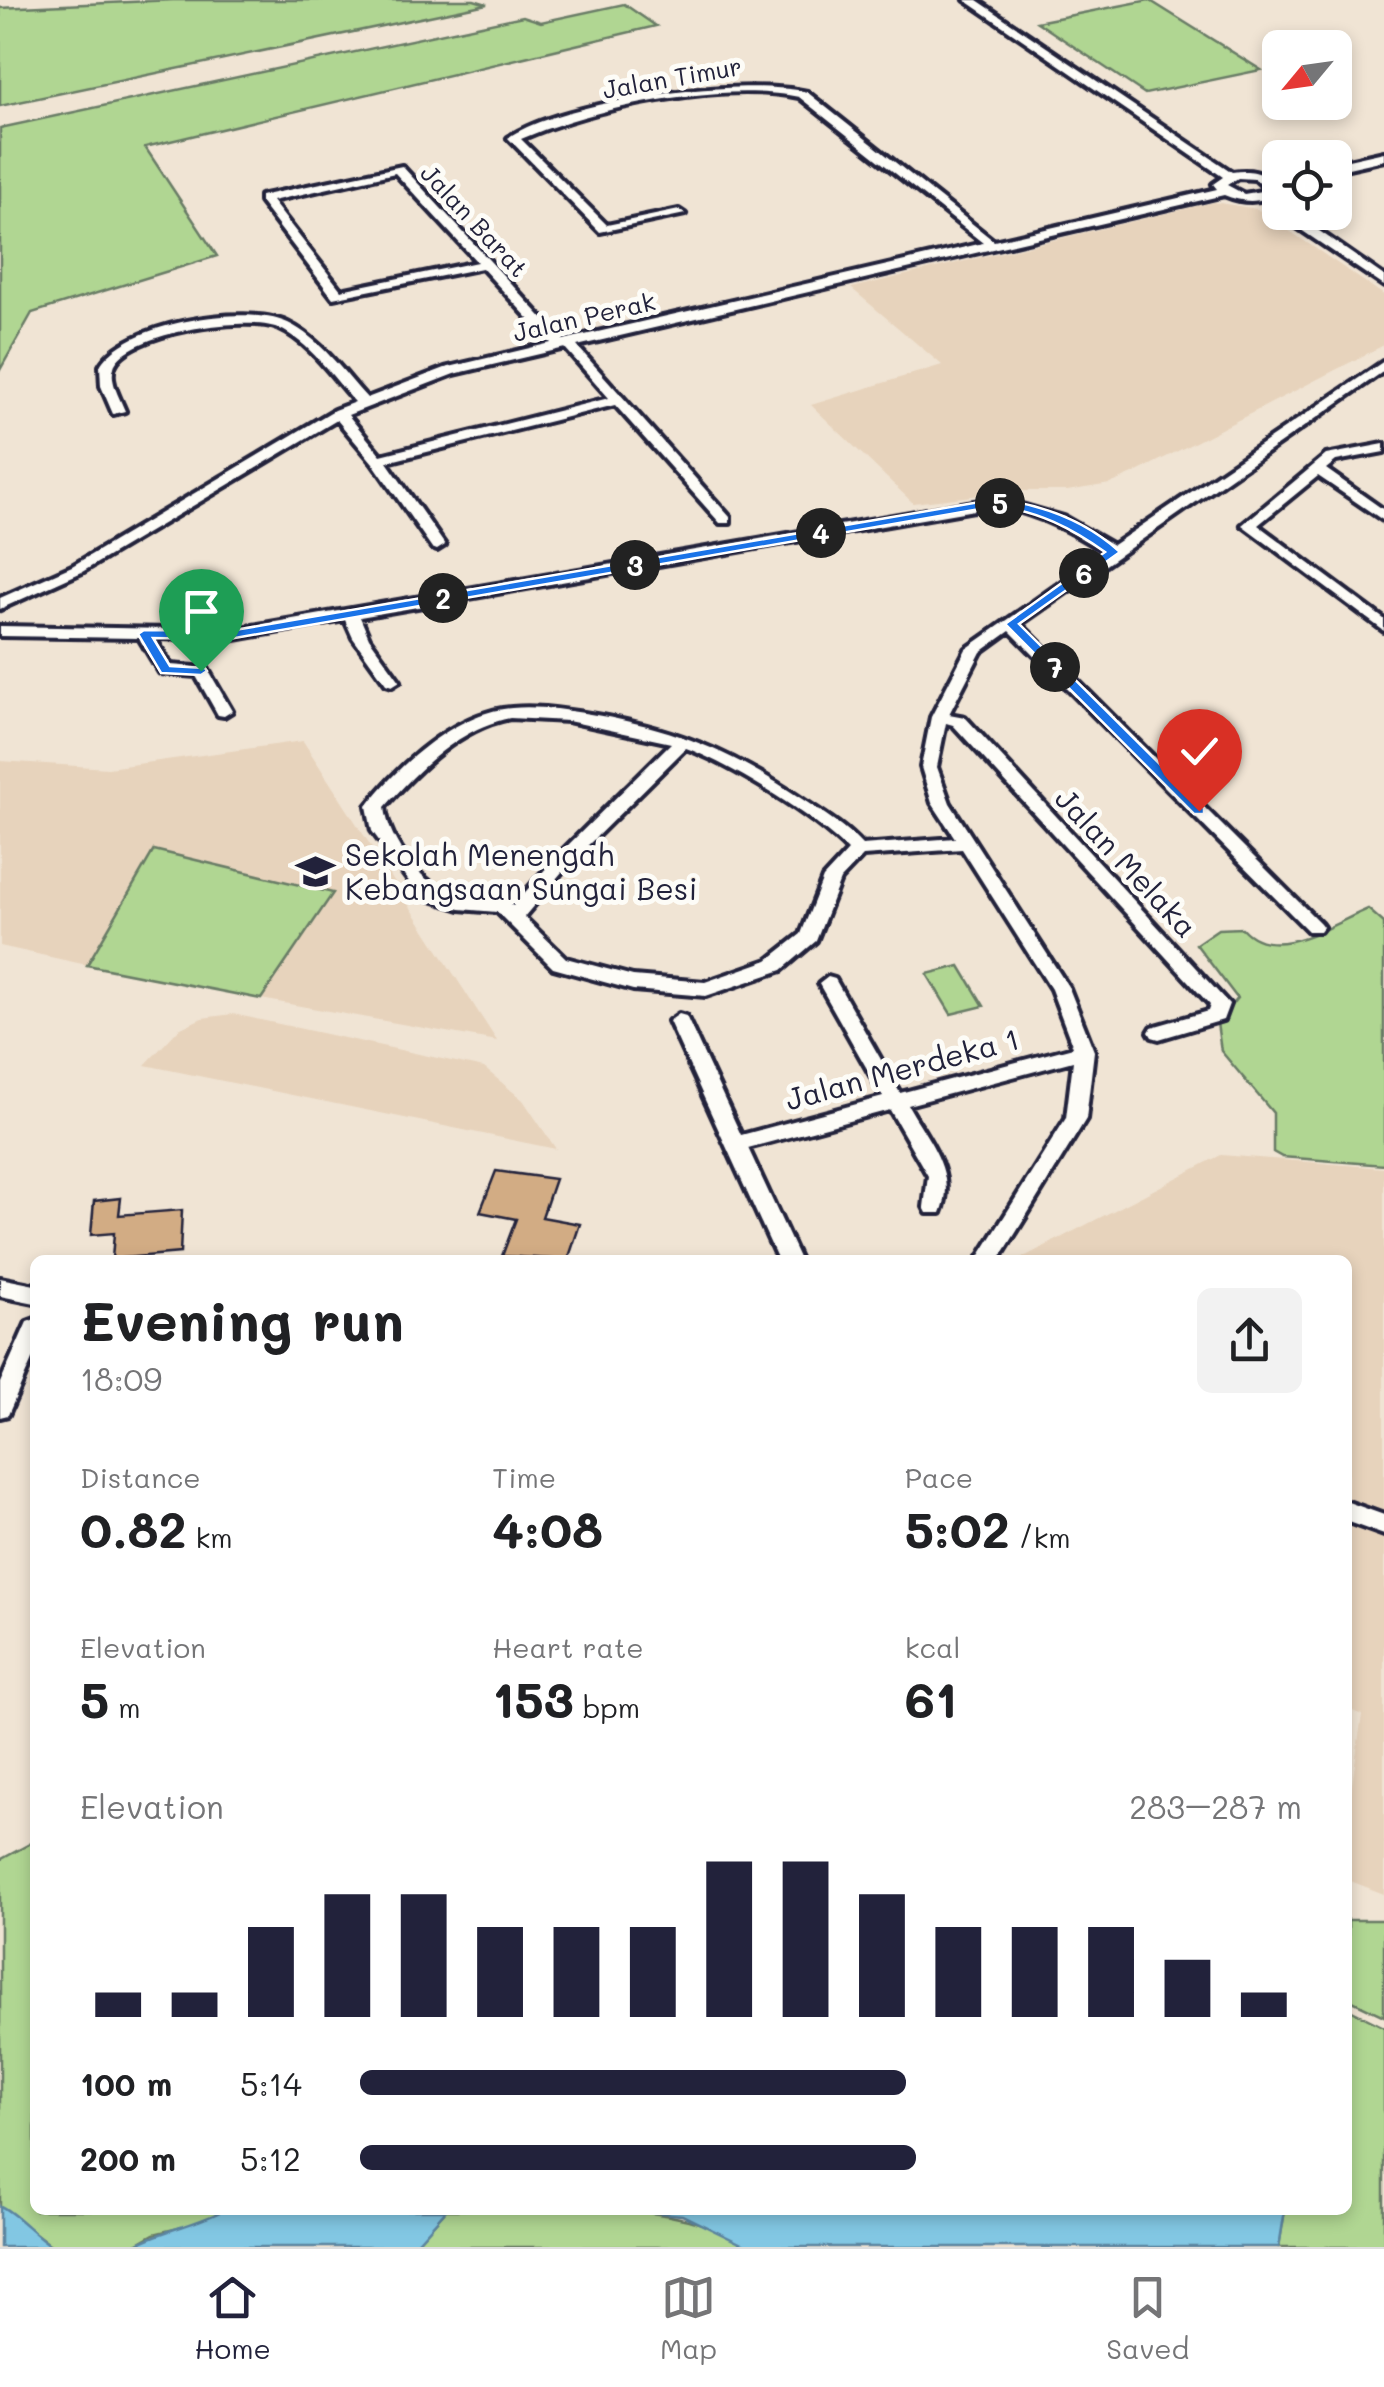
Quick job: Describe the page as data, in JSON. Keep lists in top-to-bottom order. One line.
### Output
{"streets":{"street":["Jalan Timur","Jalan Barat","Jalan Perak","Jalan Melaka","Jalan Merdeka 1"]},"crossings":[["Jalan Timur","Jalan Perak"],["Jalan Barat","Jalan Perak"]],"places":{"school or university":["Sekolah Menengah Kebangsaan Sungai Besi"]},"north":"bottom left","page":{"pins":["5","4","3","6","2","7"],"heading":["Evening run","18:09"],"stats":[["Distance","0.82 km"],["Time","4:08"],["Pace","5:02 /km"],["Elevation","5 m"],["Heart rate","153 bpm"],["kcal","61"]],"chart":["Elevation","283–287 m"],"list":[{"name":"100 m","note":"5:14"},{"name":"200 m","note":"5:12"}],"tabs":["Home","Map","Saved"]}}
